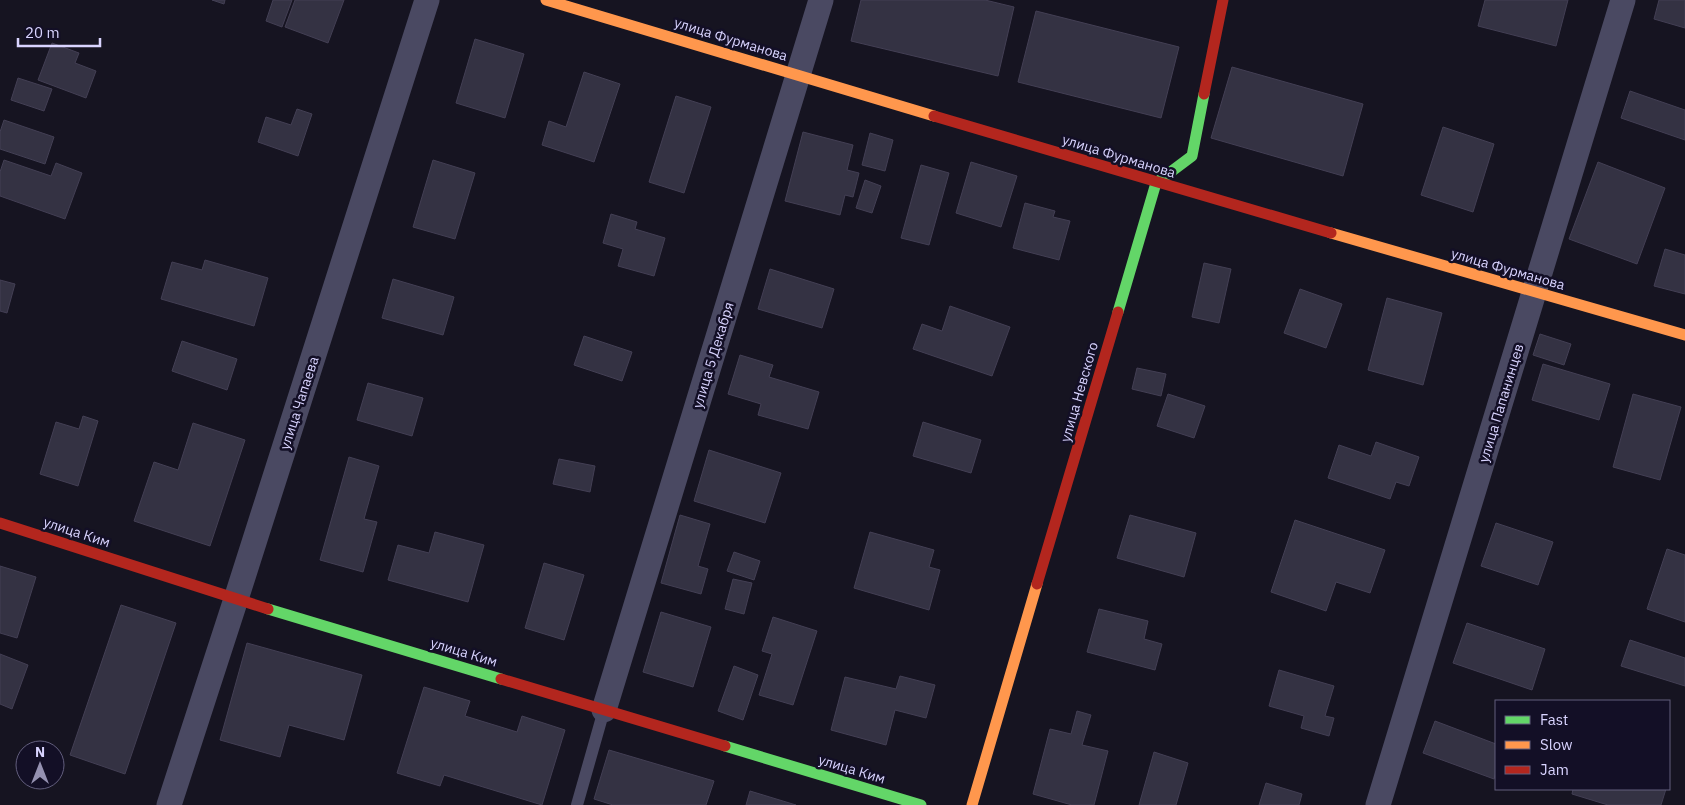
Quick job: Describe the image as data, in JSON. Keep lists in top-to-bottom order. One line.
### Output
{"streets":{"street":["улица Фурманова","улица 5 Декабря","улица Невского","улица Чапаева","улица Папанинцев","улица Ким"]},"crossings":[["улица Фурманова","улица 5 Декабря"],["улица Фурманова","улица Невского"],["улица Фурманова","улица Папанинцев"],["улица 5 Декабря","улица Ким"],["улица Чапаева","улица Ким"]],"legend":["Fast","Slow","Jam"],"scale_bar":"20 m","north":"top"}
